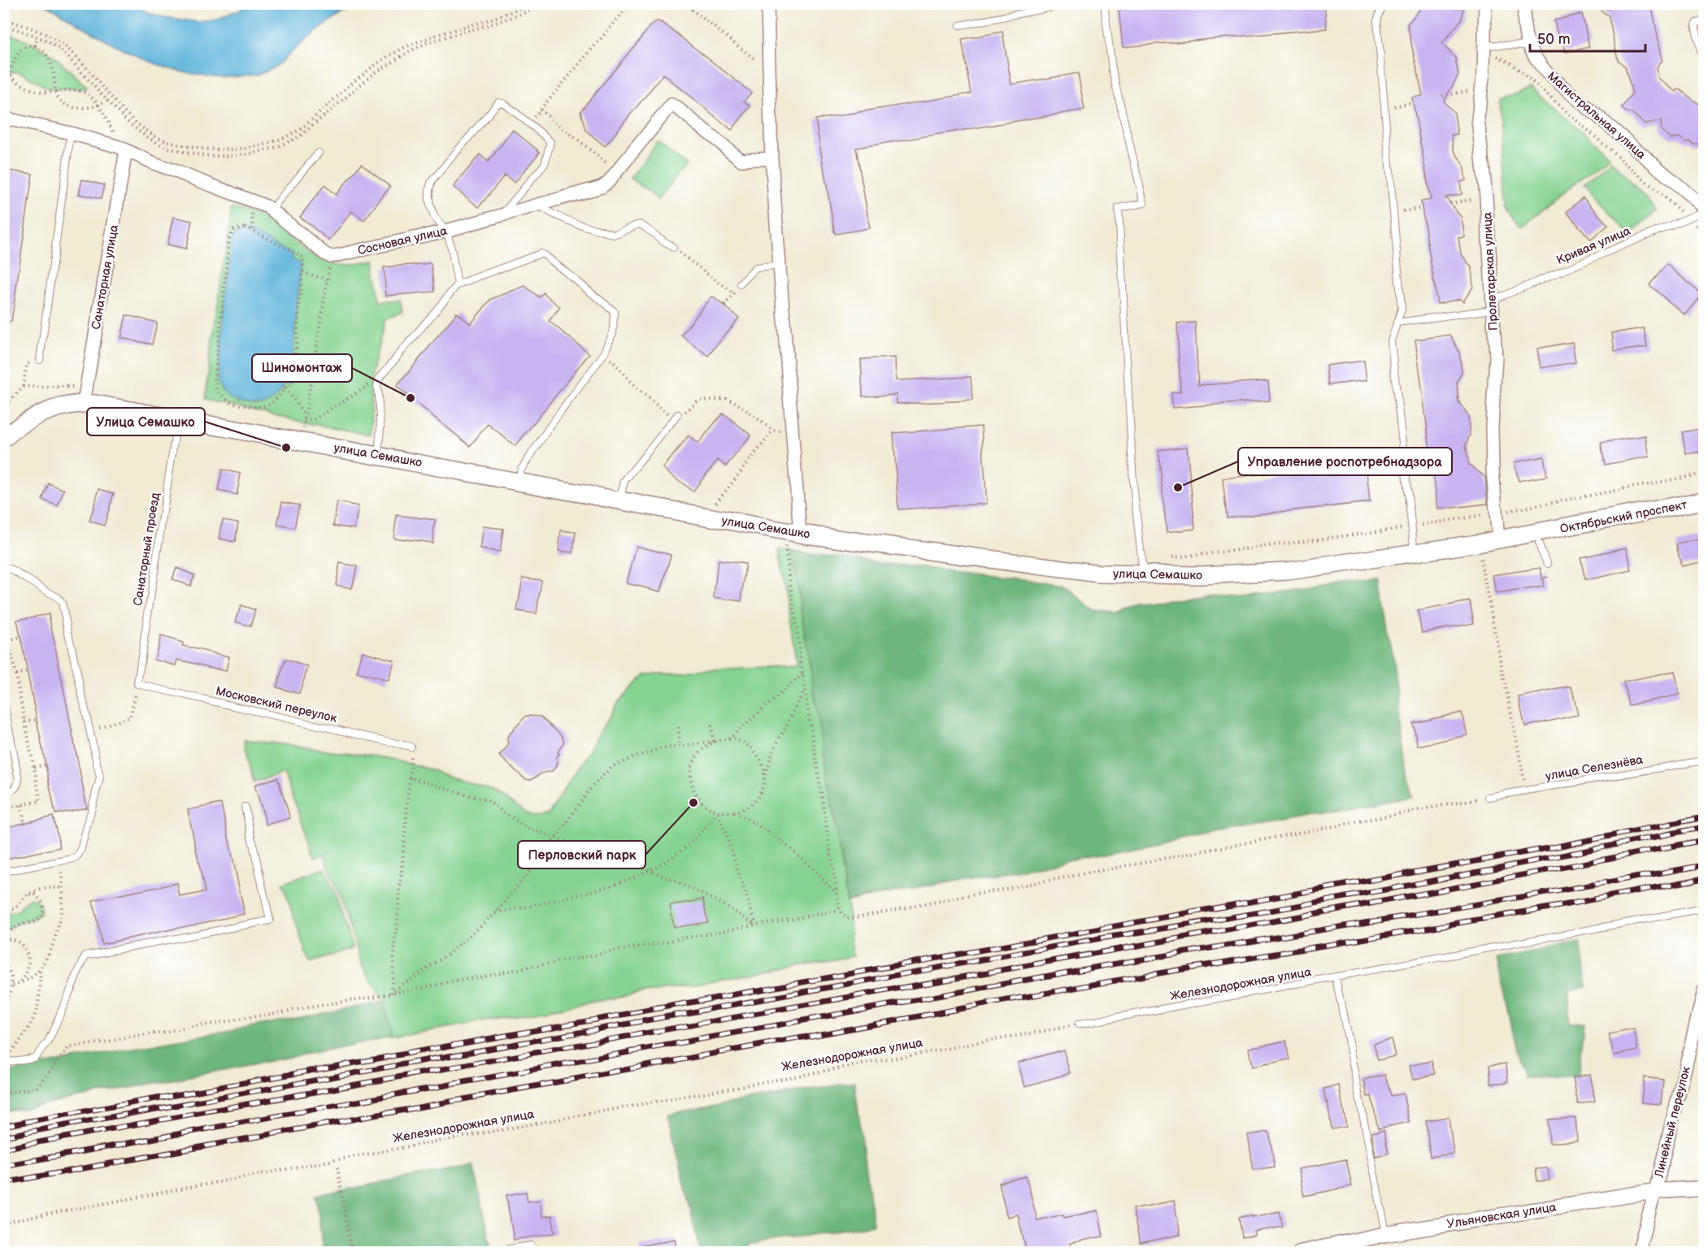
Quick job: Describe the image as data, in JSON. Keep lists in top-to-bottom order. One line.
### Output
{"streets":{"main road":["улица Семашко","Октябрьский проспект"],"street":["Магистральная улица","Сосновая улица","Пролетарская улица","Санаторная улица","Линейный переулок","Ульяновская улица"],"lane":["Кривая улица","Санаторный проезд","Московский переулок","улица Селезнёва","Железнодорожная улица"]},"crossings":[["Кривая улица","Пролетарская улица"],["Пролетарская улица","улица Семашко"],["Санаторная улица","улица Семашко"],["улица Семашко","Октябрьский проспект"],["улица Семашко","Санаторный проезд"],["Санаторный проезд","Московский переулок"],["Линейный переулок","Ульяновская улица"]],"places":["Шиномонтаж","Улица Семашко","Управление роспотребнадзора","Перловский парк"],"scale_bar":"50 m"}
